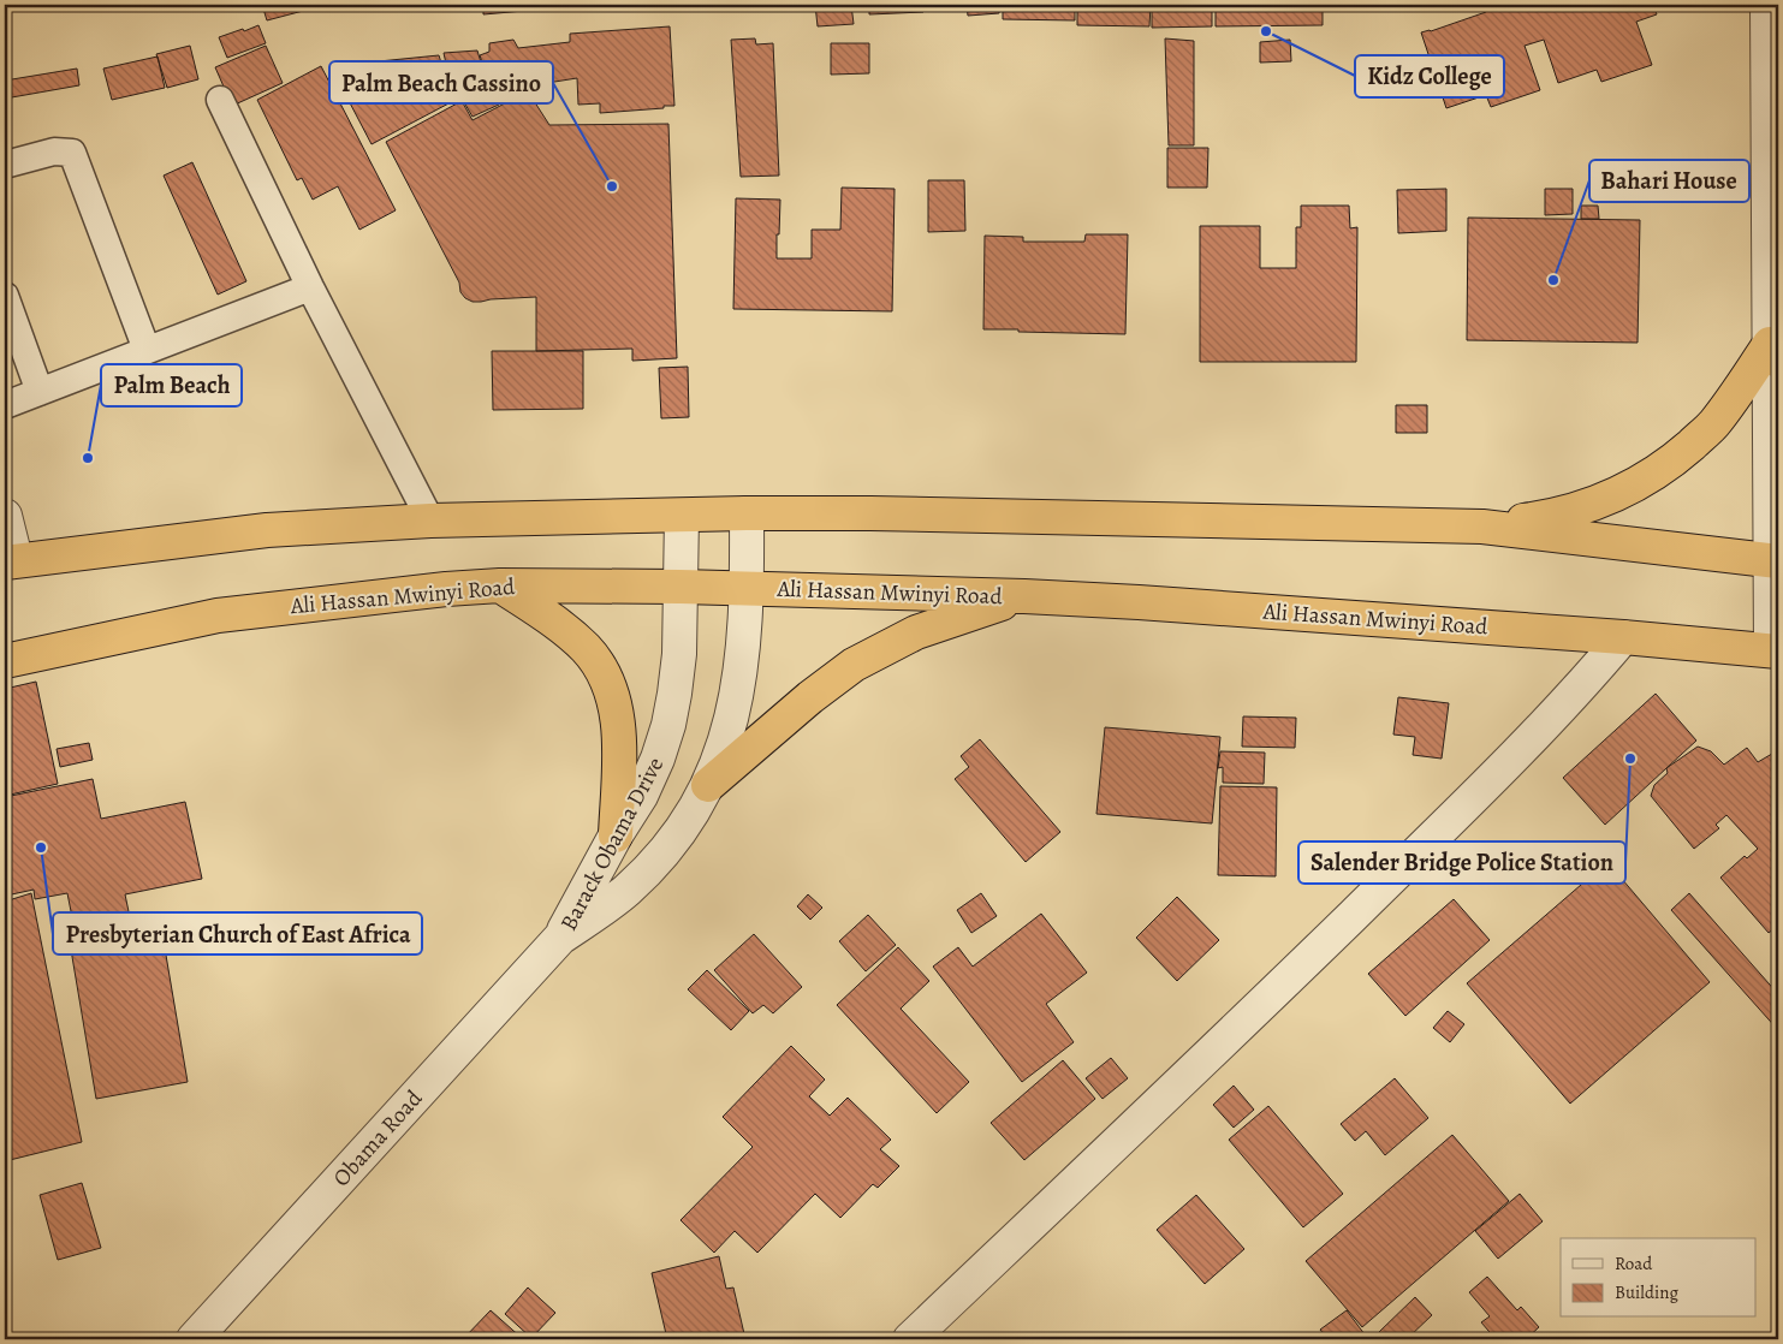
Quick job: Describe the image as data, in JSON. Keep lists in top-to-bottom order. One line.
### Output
{"streets":{"highway":["Ali Hassan Mwinyi Road"],"street":["Barack Obama Drive","Obama Road"]},"crossings":[["Ali Hassan Mwinyi Road","Barack Obama Drive"],["Barack Obama Drive","Obama Road"]],"places":["Kidz College","Palm Beach Cassino","Bahari House","Palm Beach","Salender Bridge Police Station","Presbyterian Church of East Africa"],"legend":["Road","Building"]}
